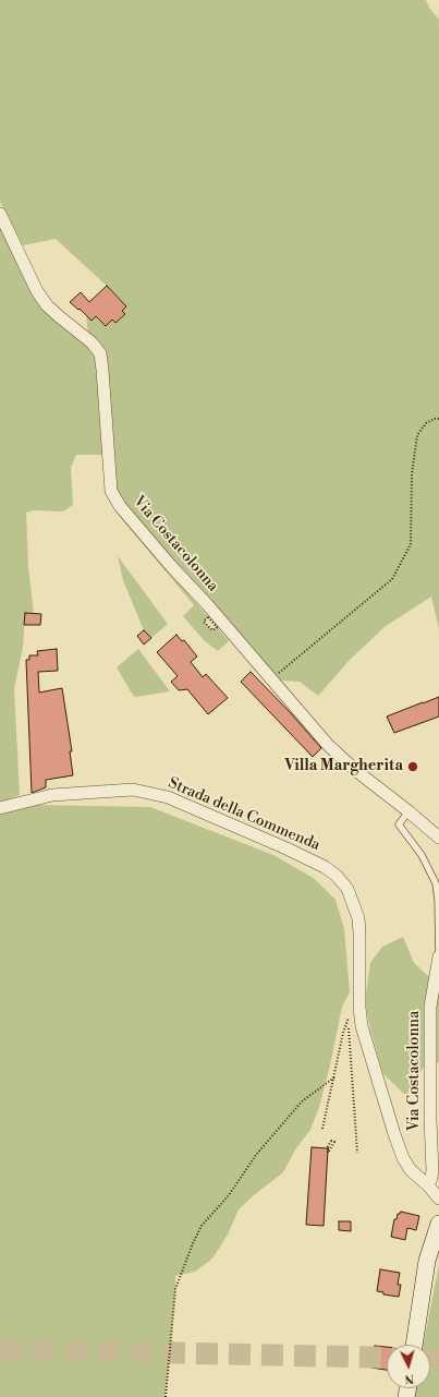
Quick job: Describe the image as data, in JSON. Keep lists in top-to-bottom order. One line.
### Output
{"streets":{"street":["Via Costacolonna","Strada della Commenda"]},"crossings":[["Via Costacolonna","Strada della Commenda"]],"places":["Villa Margherita"],"north":"bottom"}
